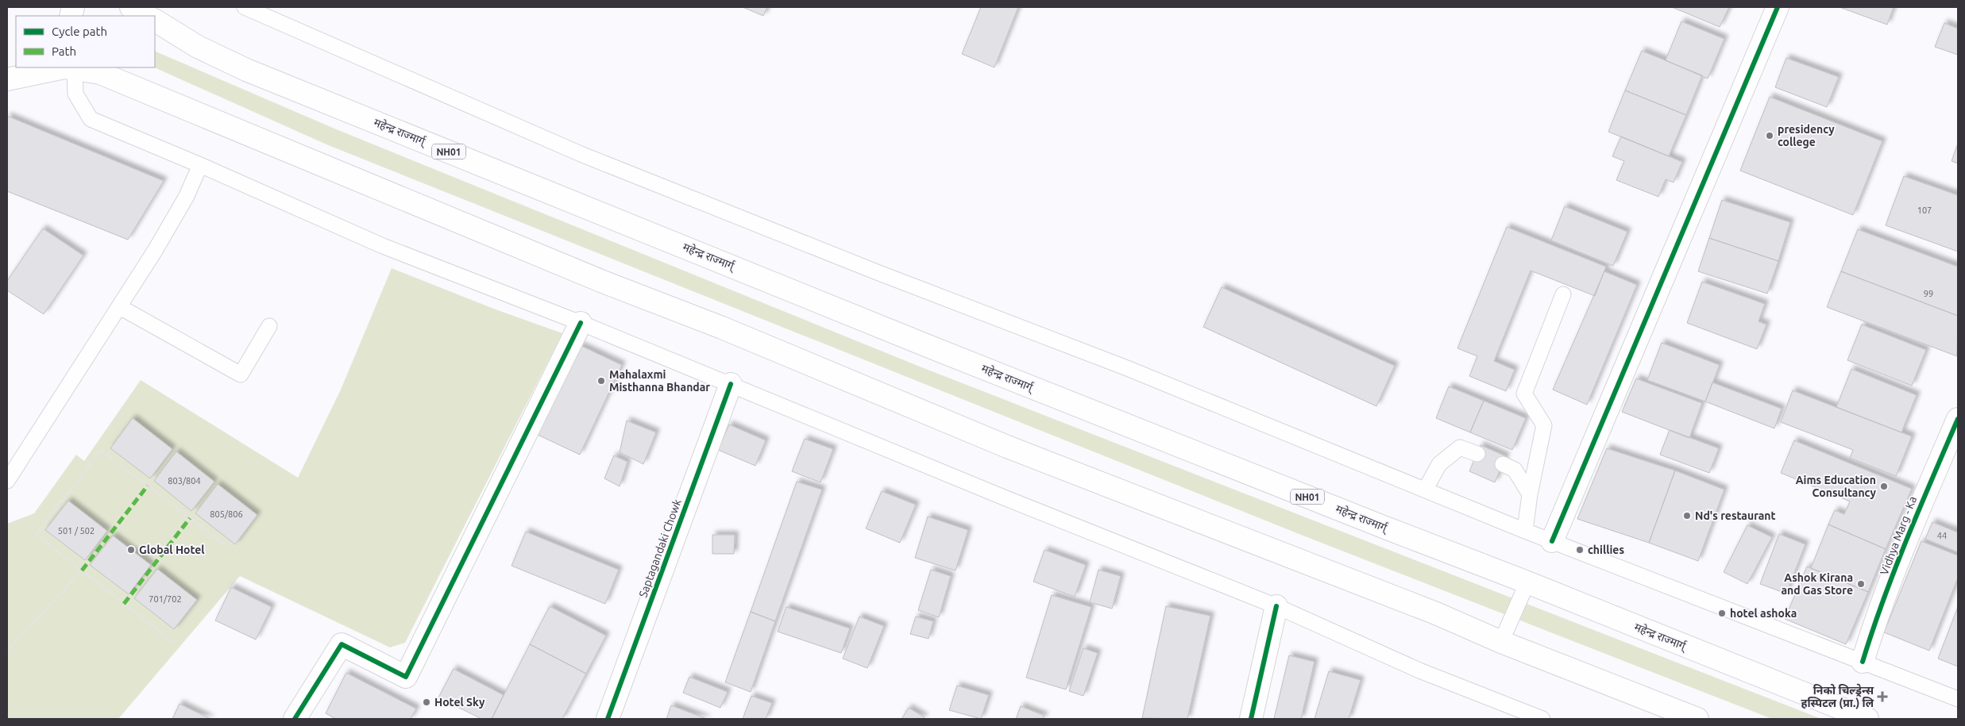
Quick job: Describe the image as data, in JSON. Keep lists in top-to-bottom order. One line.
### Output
{"streets":{"main road":["महेन्द्र राज्मार्ग्","NH01","Vidhya Marg - Ka","Saptagandaki Chowk"]},"places":{"other":["presidency college","Mahalaxmi Misthanna Bhandar","Aims Education Consultancy","Nd's restaurant","Global Hotel","chillies","Ashok Kirana and Gas Store","hotel ashoka","Hotel Sky"],"health":["निको चिल्ड्रेन्स हस्पिटल (प्रा.) लि"]},"house_numbers":["107","99","803/804","805/806","501 / 502","44","701/702"],"legend":["Cycle path","Path"]}
